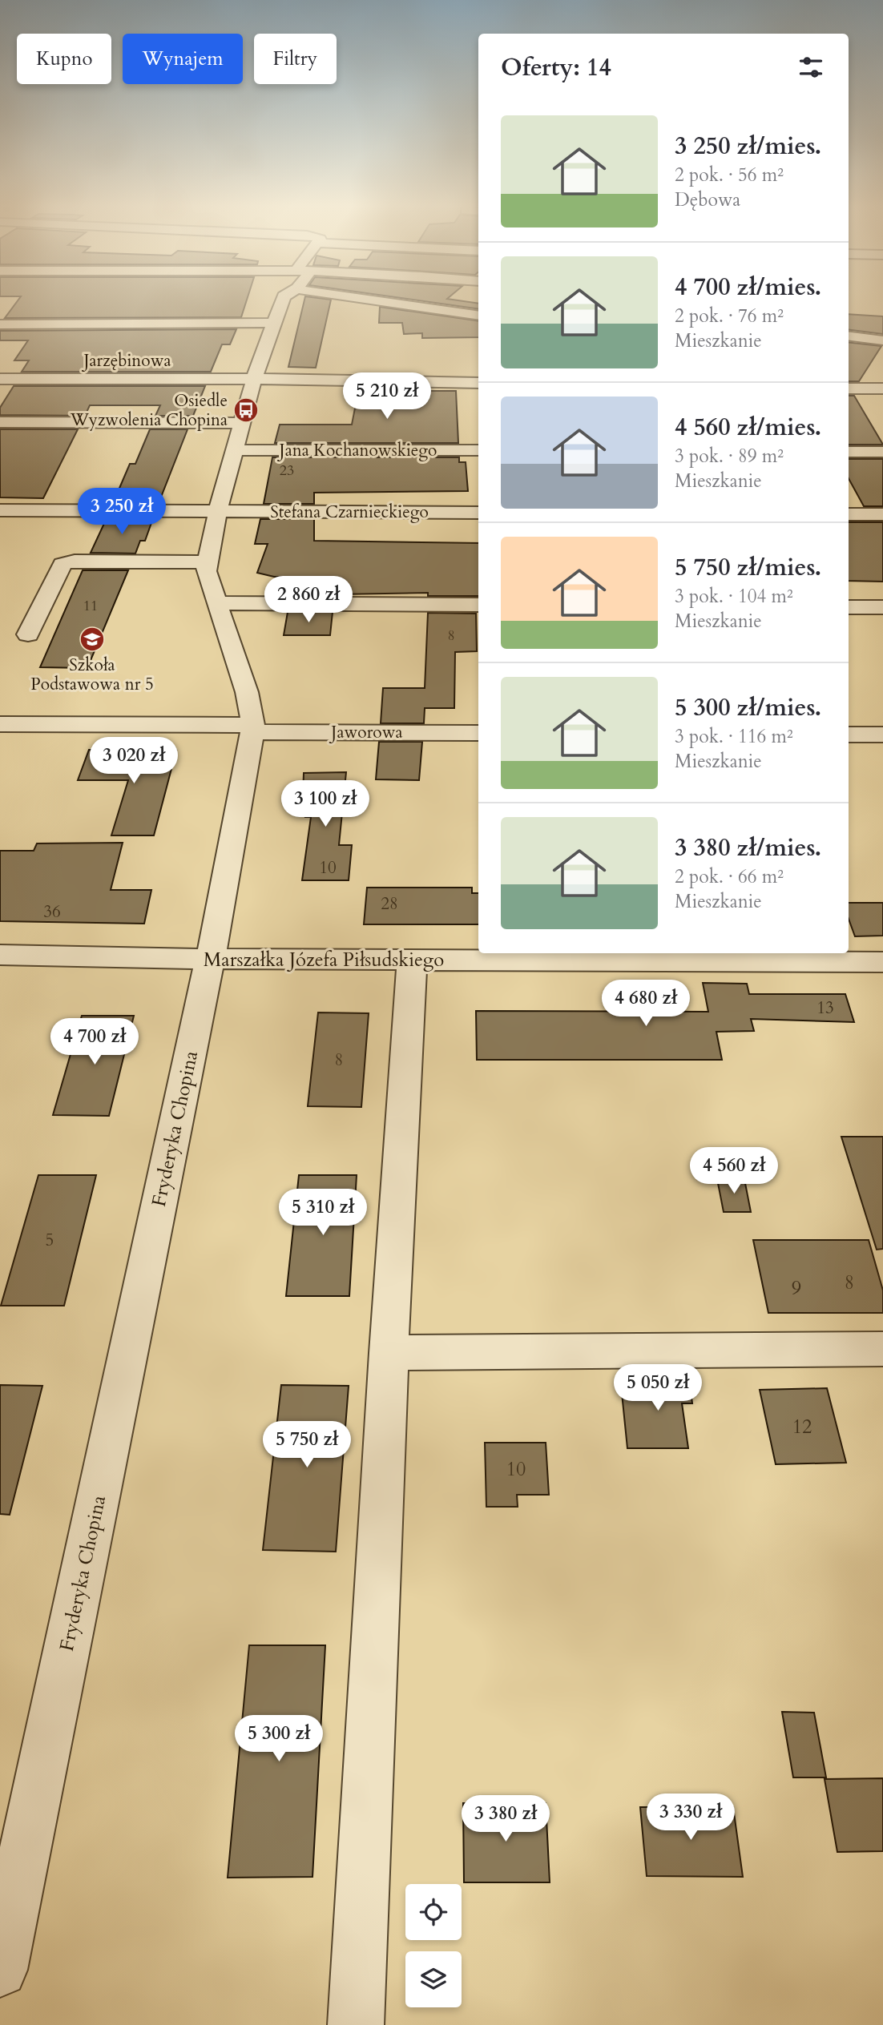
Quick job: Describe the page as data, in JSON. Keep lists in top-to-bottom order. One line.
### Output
{"streets":{"street":["Jarzębinowa","Jana Kochanowskiego","Stefana Czarnieckiego","Jaworowa","Marszałka Józefa Piłsudskiego","Fryderyka Chopina"]},"crossings":[["Jarzębinowa","Fryderyka Chopina"],["Jana Kochanowskiego","Fryderyka Chopina"],["Stefana Czarnieckiego","Fryderyka Chopina"],["Jaworowa","Fryderyka Chopina"],["Marszałka Józefa Piłsudskiego","Fryderyka Chopina"]],"places":{"bus stop":["Osiedle Wyzwolenia Chopina"],"school or university":["Szkoła Podstawowa nr 5"]},"house_numbers":["23","11","8","10","28","36","13","8","5","8","9","12","10"],"page":{"chip":["Kupno","Wynajem","Filtry"],"heading":"Oferty: 14","list":[{"name":"3 250 zł/mies.","note":"2 pok. · 56 m² · Dębowa"},{"name":"4 700 zł/mies.","note":"2 pok. · 76 m² · Mieszkanie"},{"name":"4 560 zł/mies.","note":"3 pok. · 89 m² · Mieszkanie"},{"name":"5 750 zł/mies.","note":"3 pok. · 104 m² · Mieszkanie"},{"name":"5 300 zł/mies.","note":"3 pok. · 116 m² · Mieszkanie"},{"name":"3 380 zł/mies.","note":"2 pok. · 66 m² · Mieszkanie"}],"price":["5 210 zł","3 250 zł","2 860 zł","3 020 zł","3 100 zł","4 680 zł","4 700 zł","4 560 zł","5 310 zł","5 050 zł","5 750 zł","5 300 zł","3 330 zł","3 380 zł"]}}
